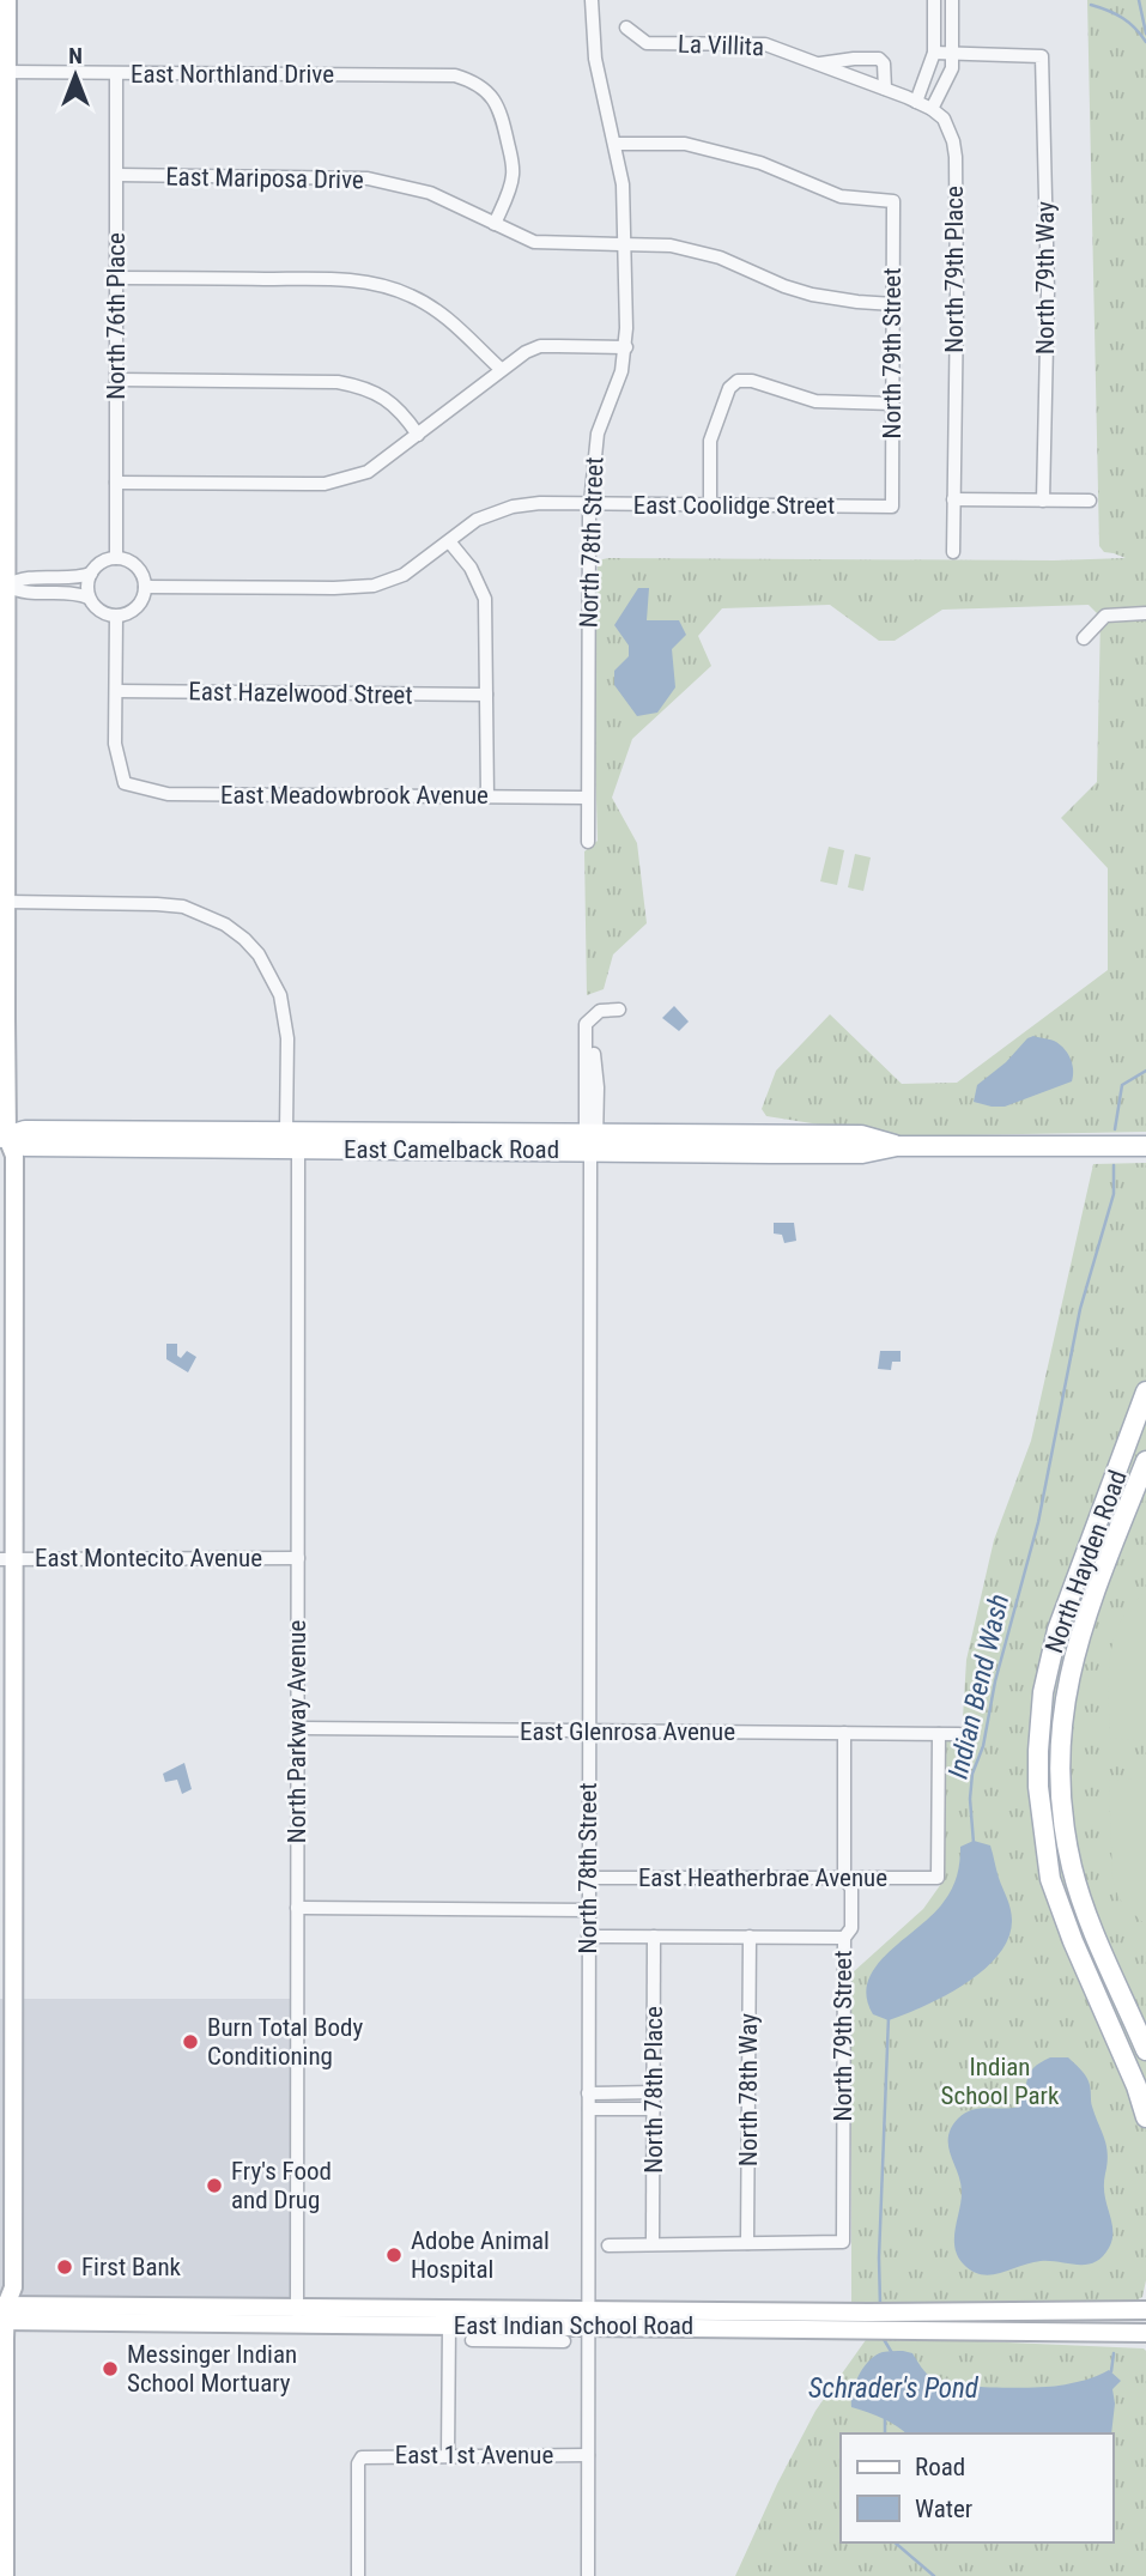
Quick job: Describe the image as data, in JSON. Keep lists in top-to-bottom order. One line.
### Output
{"streets":{"main road":["East Camelback Road","North Hayden Road"],"street":["La Villita","East Northland Drive","East Mariposa Drive","North 79th Place","North 79th Way","North 76th Place","North 79th Street","East Coolidge Street","North 78th Street","East Hazelwood Street","East Meadowbrook Avenue","East Montecito Avenue","North Parkway Avenue","East Glenrosa Avenue","East Heatherbrae Avenue","North 78th Place","North 78th Way","East Indian School Road","East 1st Avenue"]},"crossings":[["La Villita","North 79th Place"],["East Northland Drive","East Mariposa Drive"],["East Northland Drive","North 76th Place"],["East Mariposa Drive","North 76th Place"],["East Mariposa Drive","North 79th Street"],["East Mariposa Drive","North 78th Street"],["North 76th Place","East Coolidge Street"],["North 79th Street","East Coolidge Street"],["North 79th Street","North 78th Street"],["North 79th Street","East Glenrosa Avenue"],["North 79th Street","East Heatherbrae Avenue"],["North 79th Street","North 78th Way"],["East Coolidge Street","North 78th Street"],["North 78th Street","East Meadowbrook Avenue"],["North 78th Street","East Camelback Road"],["North 78th Street","East Glenrosa Avenue"],["North 78th Street","East Heatherbrae Avenue"],["North 78th Street","East Indian School Road"],["North 78th Street","East 1st Avenue"],["East Hazelwood Street","East Meadowbrook Avenue"],["East Camelback Road","North Parkway Avenue"],["East Montecito Avenue","North Parkway Avenue"],["North Parkway Avenue","East Glenrosa Avenue"],["North Parkway Avenue","East Indian School Road"],["East Glenrosa Avenue","East Heatherbrae Avenue"]],"water":["Indian Bend Wash","Schrader's Pond"],"parks":["Indian School Park"],"places":["Burn Total Body Conditioning","Fry's Food and Drug","Adobe Animal Hospital","First Bank","Messinger Indian School Mortuary"],"legend":["Road","Water"],"north":"top"}
